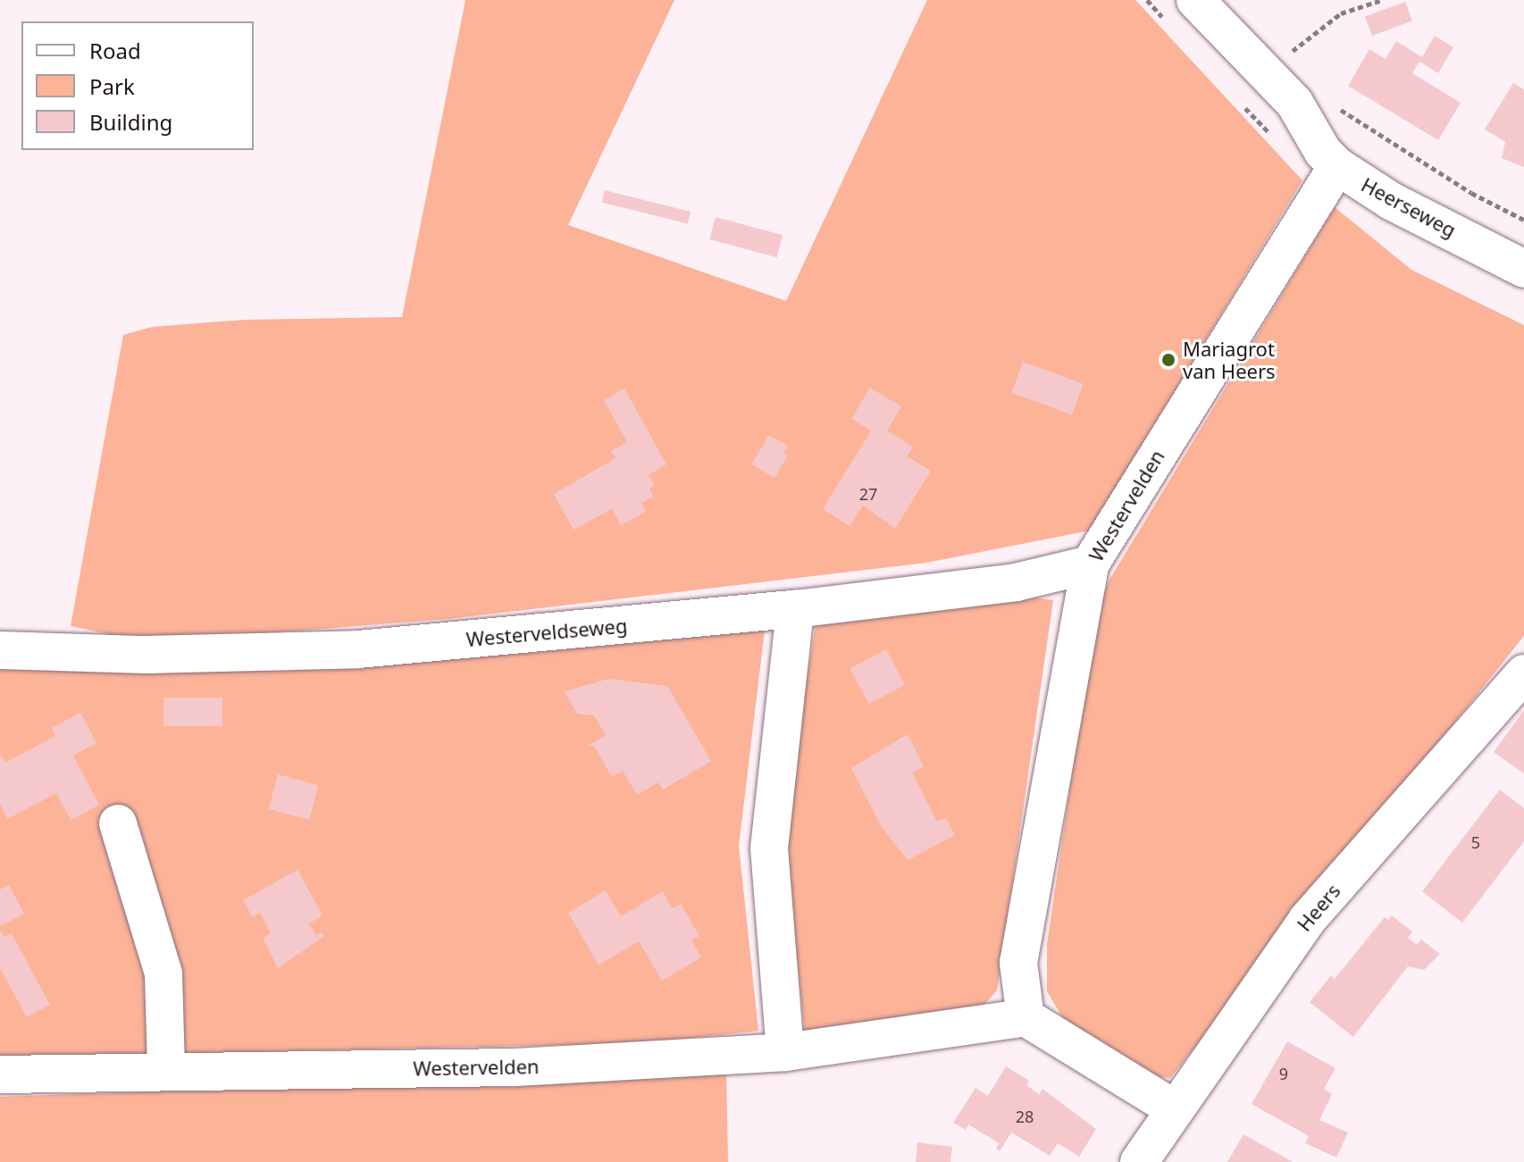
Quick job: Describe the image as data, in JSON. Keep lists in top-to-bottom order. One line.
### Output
{"streets":{"street":["Heerseweg","Westervelden","Westerveldseweg","Heers"]},"crossings":[["Heerseweg","Westervelden"],["Westervelden","Westerveldseweg"]],"places":["Mariagrot van Heers"],"house_numbers":["27","5","9","28"],"legend":["Road","Park","Building"]}
